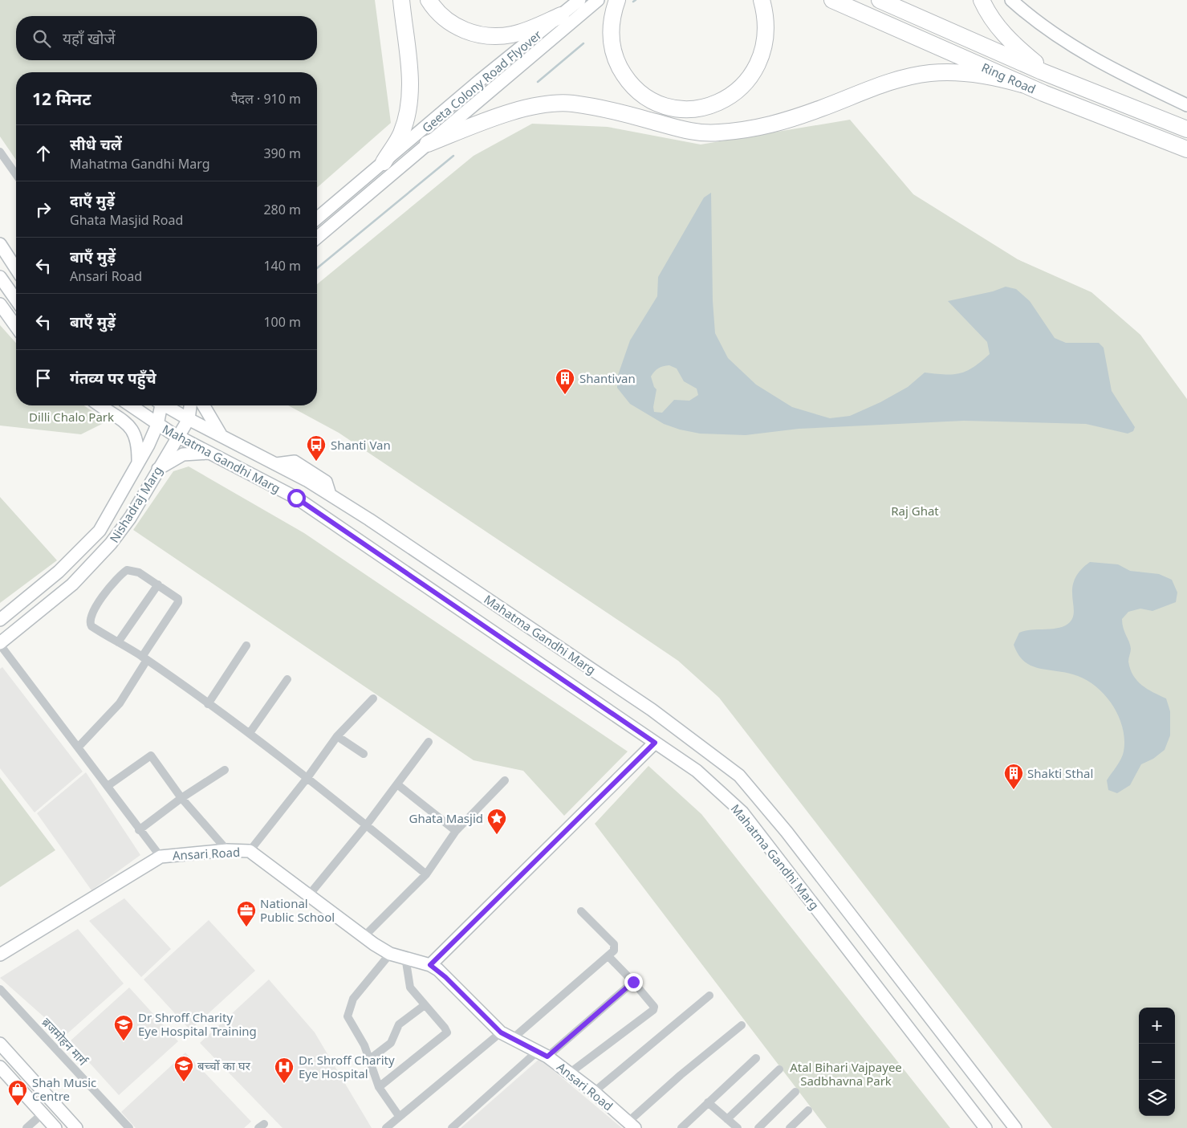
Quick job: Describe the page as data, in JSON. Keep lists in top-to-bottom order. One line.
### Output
{"streets":{"highway":["Ring Road"],"main road":["Geeta Colony Road Flyover","Mahatma Gandhi Marg","Nishadraj Marg","Ansari Road"],"street":["ब्रजमोहन मार्ग"]},"crossings":[["Mahatma Gandhi Marg","Nishadraj Marg"]],"parks":["Dilli Chalo Park","Raj Ghat","Atal Bihari Vajpayee Sadbhavna Park"],"places":{"building":["Shantivan","Shakti Sthal"],"bus stop":["Shanti Van"],"place":["Ghata Masjid"],"office":["National Public School"],"school or university":["Dr Shroff Charity Eye Hospital Training","बच्चों का घर"],"hospital":["Dr. Shroff Charity Eye Hospital"],"shop":["Shah Music Centre"]},"page":{"search":"यहाँ खोजें","heading":["12 मिनट","पैदल · 910 m"],"list":[["सीधे चलें","Mahatma Gandhi Marg","390 m"],["दाएँ मुड़ें","Ghata Masjid Road","280 m"],["बाएँ मुड़ें","Ansari Road","140 m"],["बाएँ मुड़ें","100 m"],"गंतव्य पर पहुँचे"],"map_buttons":["+","−"]}}
